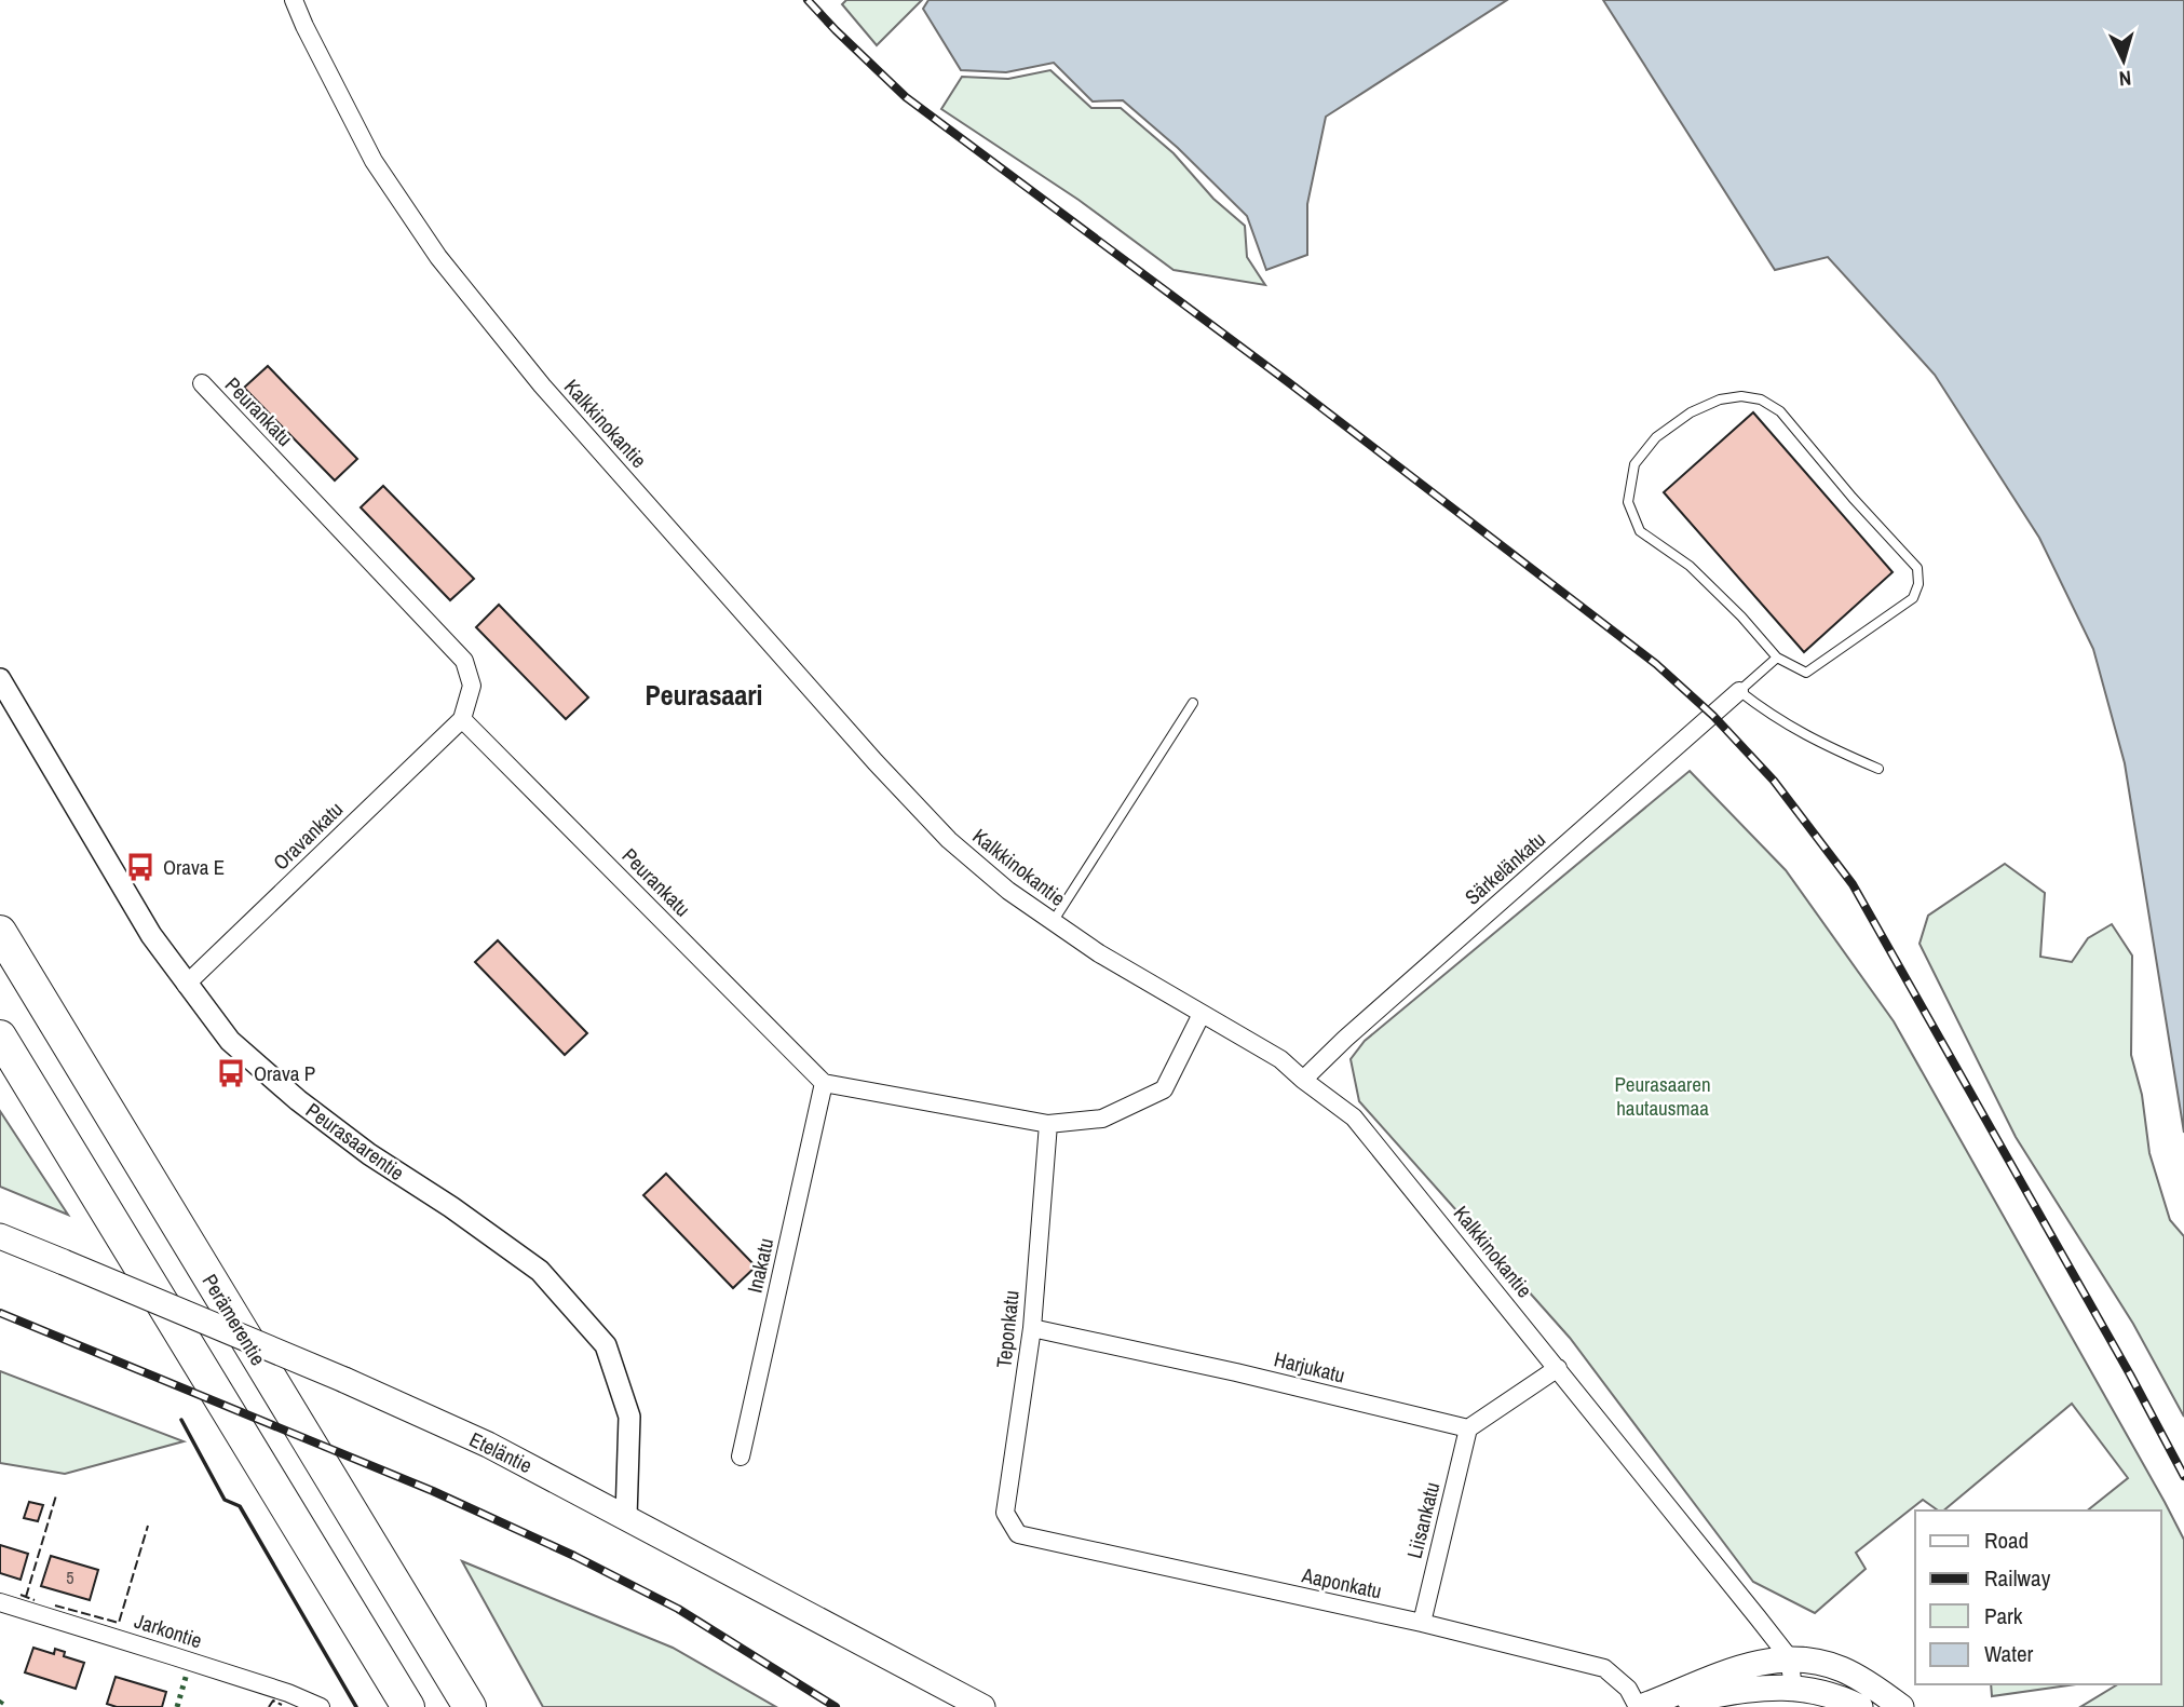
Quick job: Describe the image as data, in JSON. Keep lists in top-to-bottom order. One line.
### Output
{"streets":{"highway":["Perämerentie"],"main road":["Eteläntie"],"street":["Peurankatu","Kalkkinokantie","Oravankatu","Särkelänkatu","Peurasaarentie","Inakatu","Teponkatu","Harjukatu","Liisankatu","Aaponkatu","Jarkontie"]},"crossings":[["Peurankatu","Oravankatu"],["Peurankatu","Inakatu"],["Kalkkinokantie","Särkelänkatu"],["Oravankatu","Peurasaarentie"],["Peurasaarentie","Eteläntie"],["Teponkatu","Harjukatu"],["Teponkatu","Aaponkatu"],["Harjukatu","Liisankatu"],["Liisankatu","Aaponkatu"]],"districts":["Peurasaari"],"parks":["Peurasaaren hautausmaa"],"places":{"bus stop":["Orava E","Orava P"]},"house_numbers":["5"],"legend":["Road","Railway","Park","Water"],"north":"bottom"}
